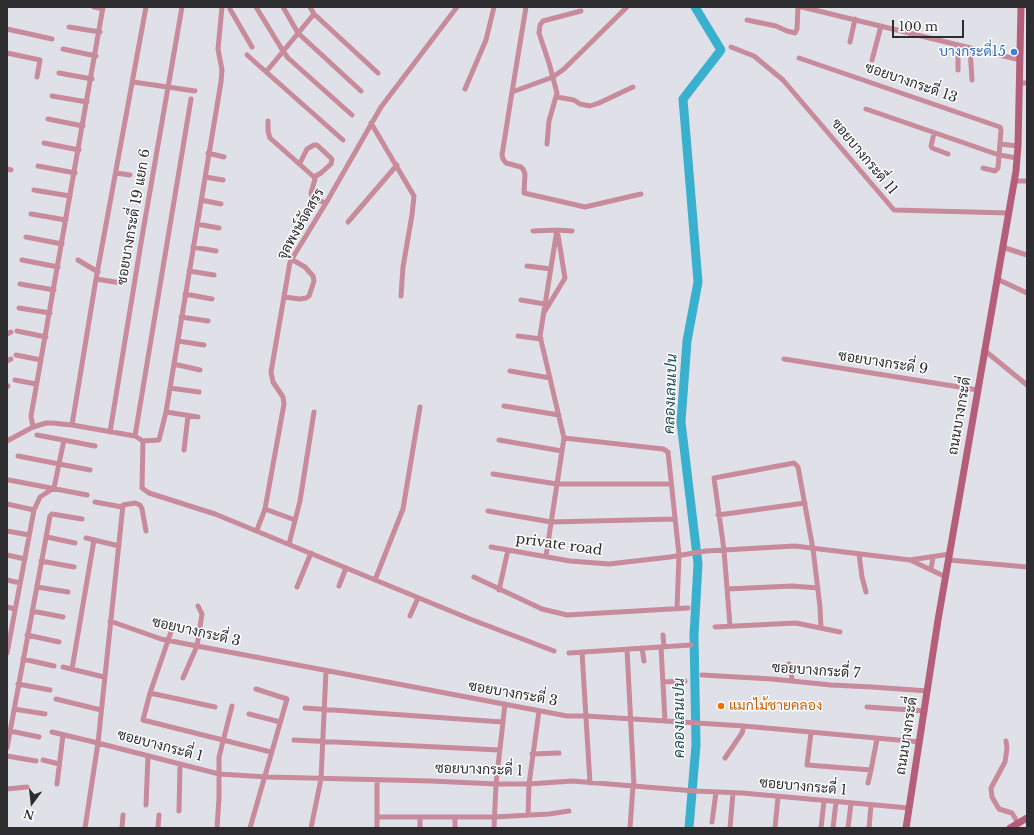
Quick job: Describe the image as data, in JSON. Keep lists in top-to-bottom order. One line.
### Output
{"streets":{"street":["ซอยบางกระดี่ 13","ซอยบางกระดี่ 11","ซอยบางกระดี่ 19 แยก 6","จุลพงษ์จัดสรร","ซอยบางกระดี่ 9","ถนนบางกระดี่","private road","ซอยบางกระดี่ 3","ซอยบางกระดี่ 7","ซอยบางกระดี่ 1"]},"crossings":[["ซอยบางกระดี่ 11","ถนนบางกระดี่"],["ซอยบางกระดี่ 9","ถนนบางกระดี่"],["ถนนบางกระดี่","ซอยบางกระดี่ 3"],["ถนนบางกระดี่","ซอยบางกระดี่ 7"],["ถนนบางกระดี่","ซอยบางกระดี่ 1"]],"water":["คลองเลนเปน"],"places":["บางกระดี่15","แมกไม้ชายคลอง"],"scale_bar":"100 m","north":"bottom"}
